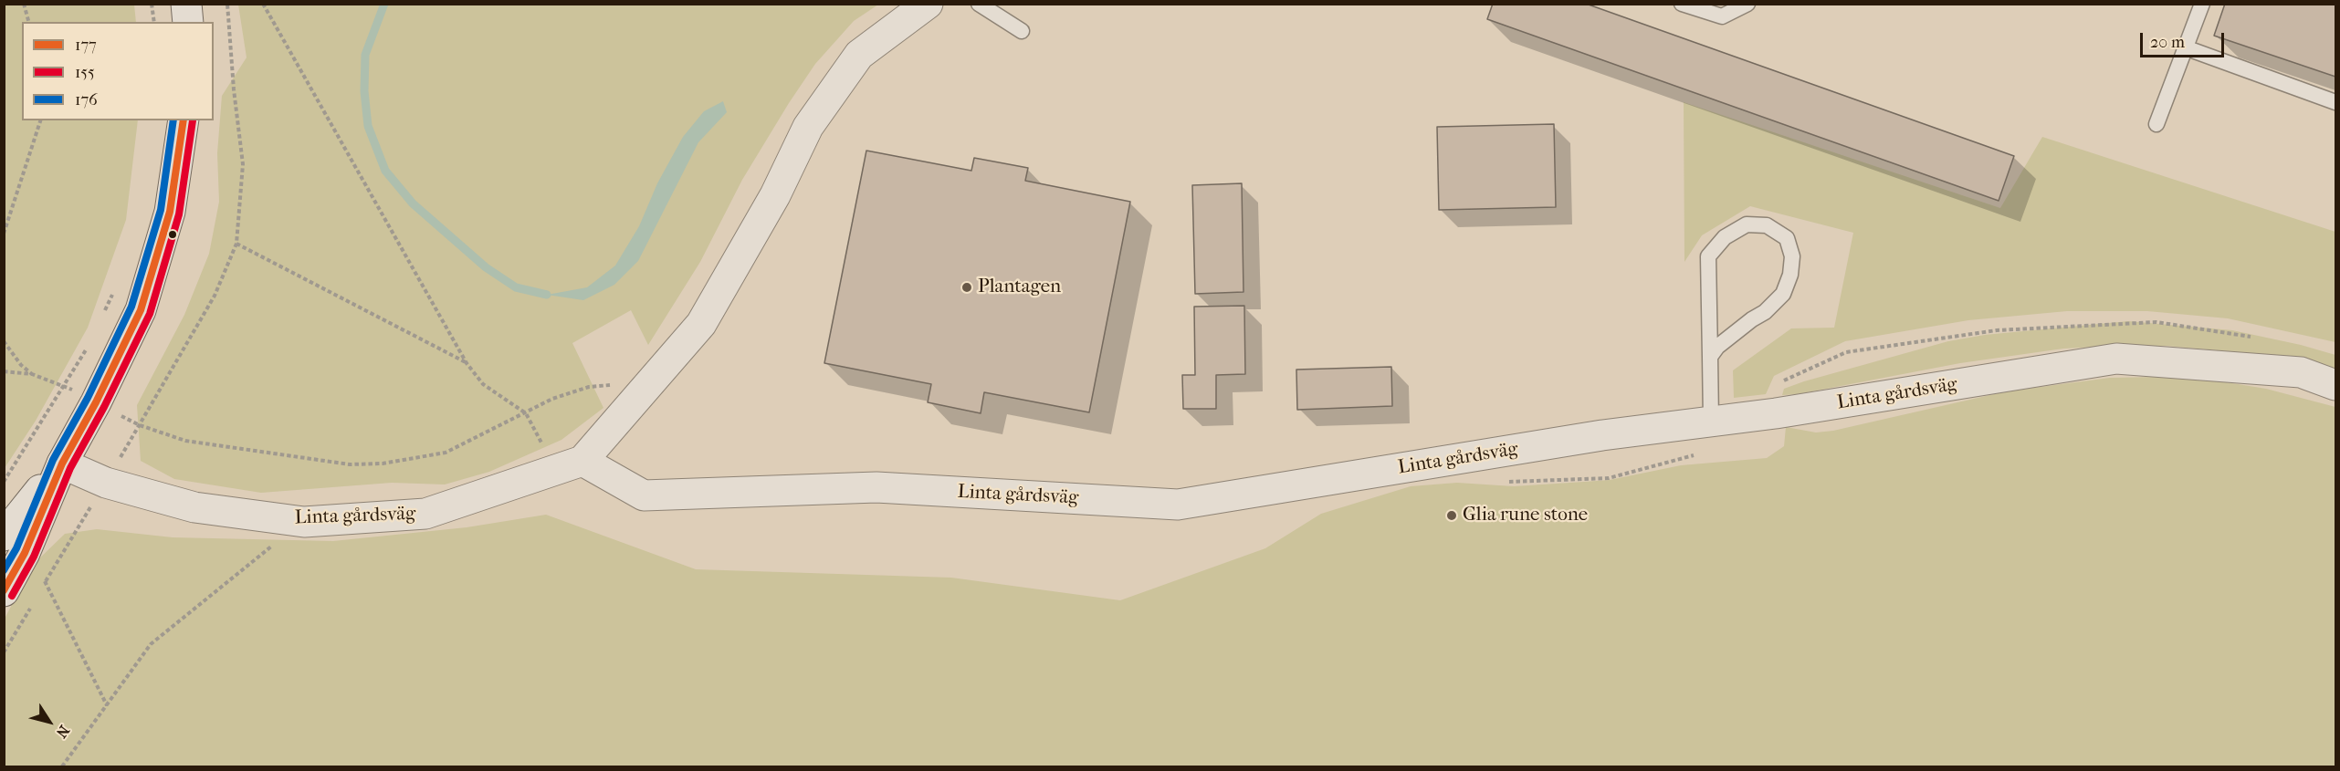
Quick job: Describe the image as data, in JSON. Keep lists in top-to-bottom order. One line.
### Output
{"streets":{"street":["Linta gårdsväg"]},"places":["Plantagen","Glia rune stone"],"lines":["transit line 177","transit line 155","transit line 176"],"legend":["177","155","176"],"scale_bar":"20 m","north":"bottom right"}
